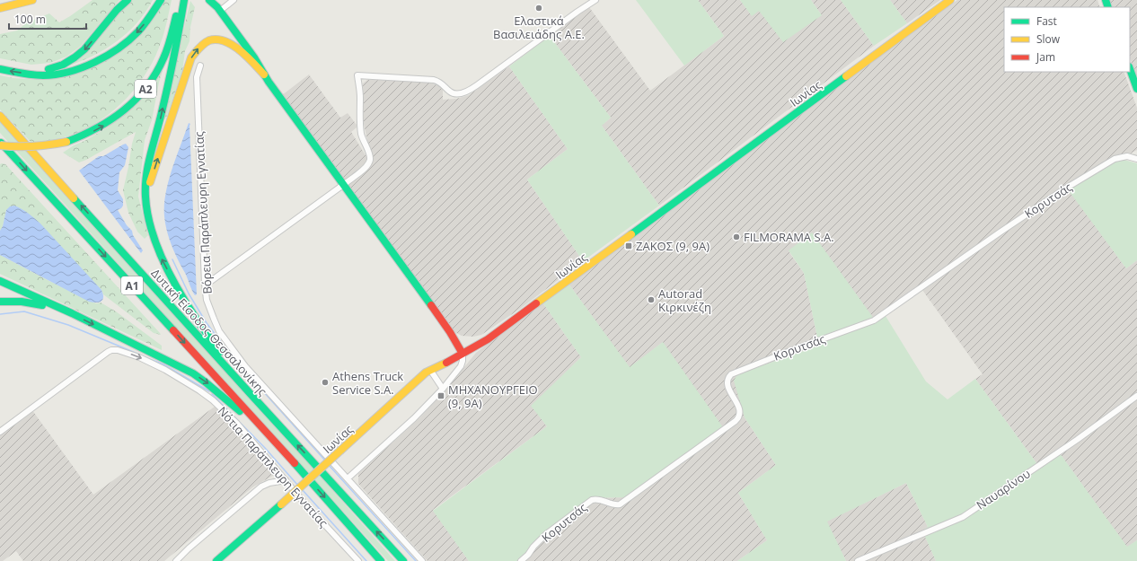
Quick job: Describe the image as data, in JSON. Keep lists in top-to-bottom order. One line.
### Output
{"streets":{"main road":["Α2","Ιωνίας","Α1","Δυτική Είσοδος Θεσσαλονίκης"],"street":["Κορυτσάς","Βόρεια Παράπλευρη Εγνατίας","Νότια Παράπλευρη Εγνατίας","Ναυαρίνου"]},"one_way":["Νότια Παράπλευρη Εγνατίας"],"places":{"other":["Ελαστικά Βασιλειάδης Α.Ε.","FILMORAMA S.A.","Autorad Κιρκινέζη","Athens Truck Service S.A."],"transit":["ΖΑΚΟΣ (9, 9Α)","ΜΗΧΑΝΟΥΡΓΕΙΟ (9, 9Α)"]},"legend":["Fast","Slow","Jam"],"scale_bar":"100 m"}
